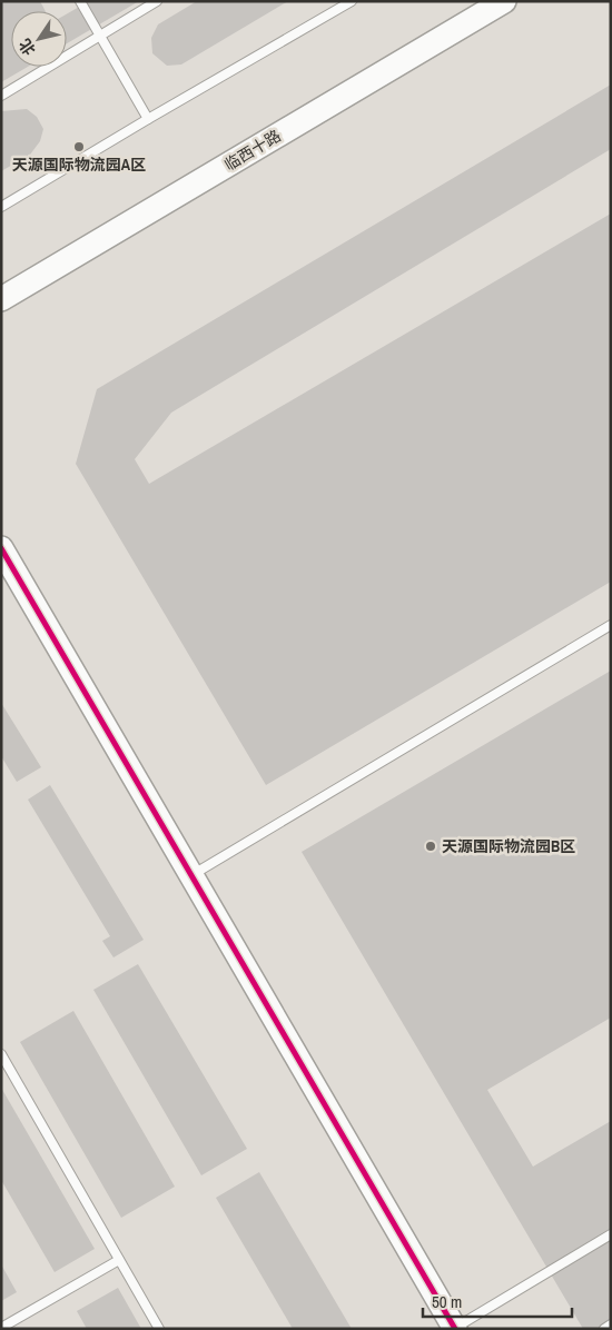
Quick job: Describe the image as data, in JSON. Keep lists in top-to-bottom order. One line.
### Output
{"streets":{"street":["临西十路"]},"places":["天源国际物流园A区","天源国际物流园B区"],"scale_bar":"50 m","north":"bottom left"}
